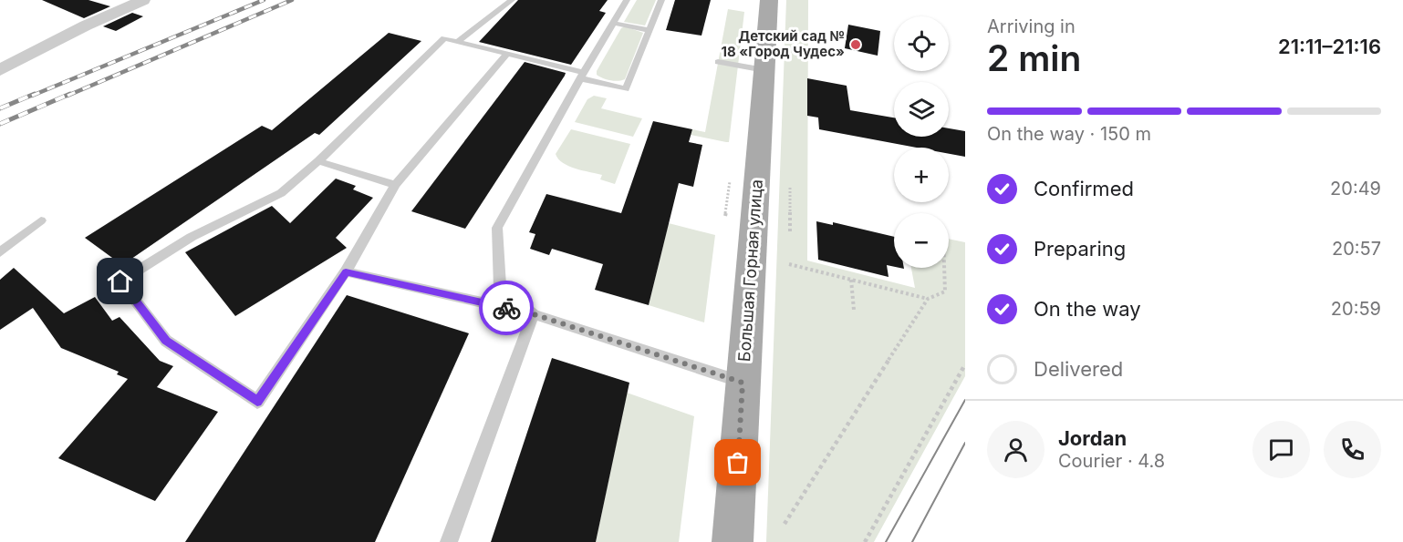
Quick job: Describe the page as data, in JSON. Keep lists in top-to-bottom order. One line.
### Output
{"streets":{"main road":["Большая Горная улица"]},"places":["Детский сад № 18 «Город Чудес»"],"page":{"heading":["2 min","Arriving in","21:11–21:16"],"panel":["Jordan","Courier · 4.8"],"map_buttons":["+","−"],"bar":"On the way · 150 m","list":[["Confirmed","20:49"],["Preparing","20:57"],["On the way","20:59"],"Delivered"]}}
